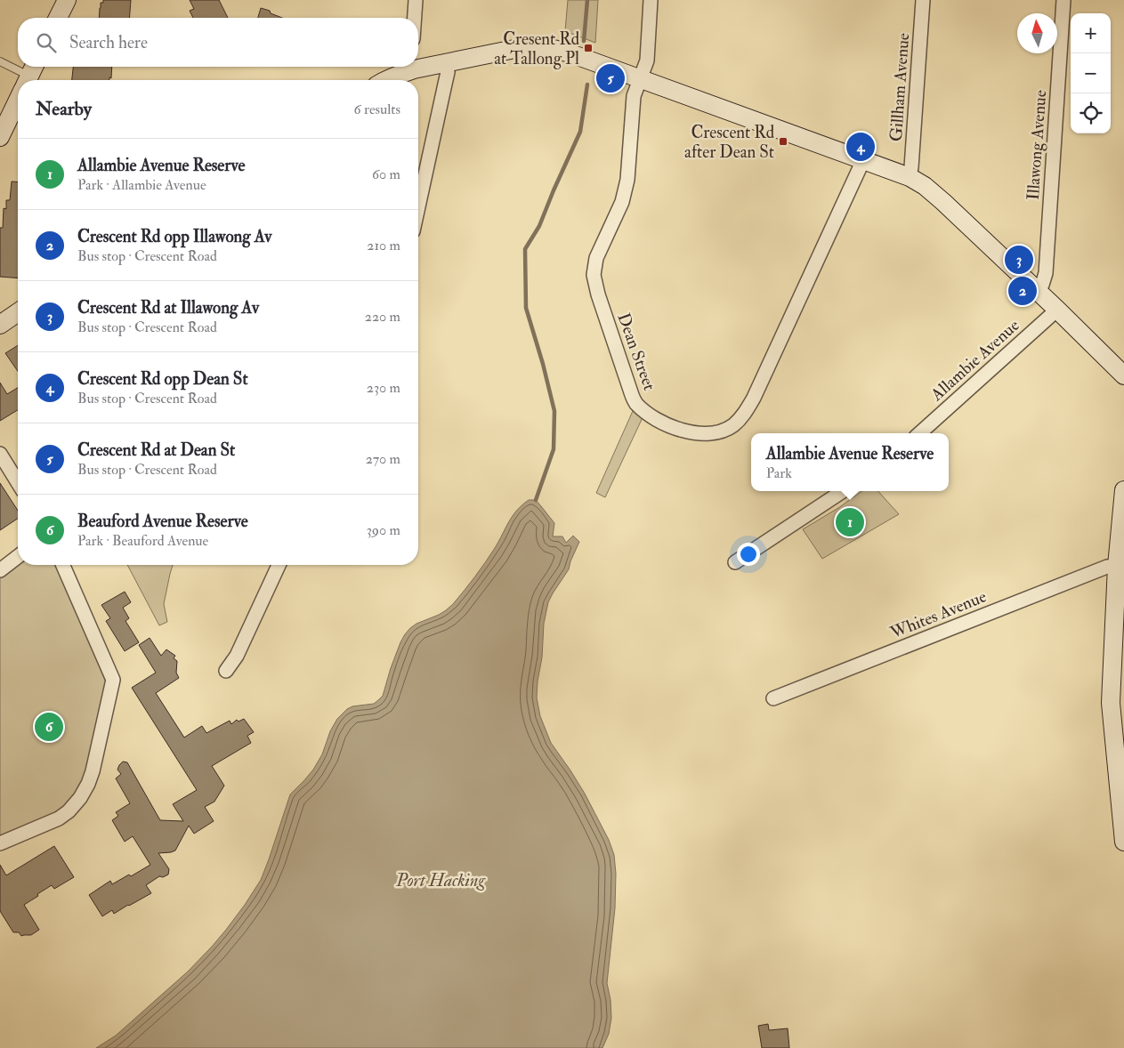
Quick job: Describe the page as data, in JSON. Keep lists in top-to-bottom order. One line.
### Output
{"streets":{"street":["Gillham Avenue","Illawong Avenue","Dean Street","Allambie Avenue","Whites Avenue"]},"water":["Port Hacking"],"places":{"transit":["Cresent Rd at Tallong Pl","Crescent Rd after Dean St"]},"north":"top","page":{"map_buttons":["+","−"],"search":"Search here","pins":["5","4","3","2","1","6"],"heading":["Nearby","6 results"],"list":[{"mark":"1","name":"Allambie Avenue Reserve","note":"Park · Allambie Avenue","value":"60 m"},{"mark":"2","name":"Crescent Rd opp Illawong Av","note":"Bus stop · Crescent Road","value":"210 m"},{"mark":"3","name":"Crescent Rd at Illawong Av","note":"Bus stop · Crescent Road","value":"220 m"},{"mark":"4","name":"Crescent Rd opp Dean St","note":"Bus stop · Crescent Road","value":"230 m"},{"mark":"5","name":"Crescent Rd at Dean St","note":"Bus stop · Crescent Road","value":"270 m"},{"mark":"6","name":"Beauford Avenue Reserve","note":"Park · Beauford Avenue","value":"390 m"}],"popup":["Allambie Avenue Reserve","Park"]}}
